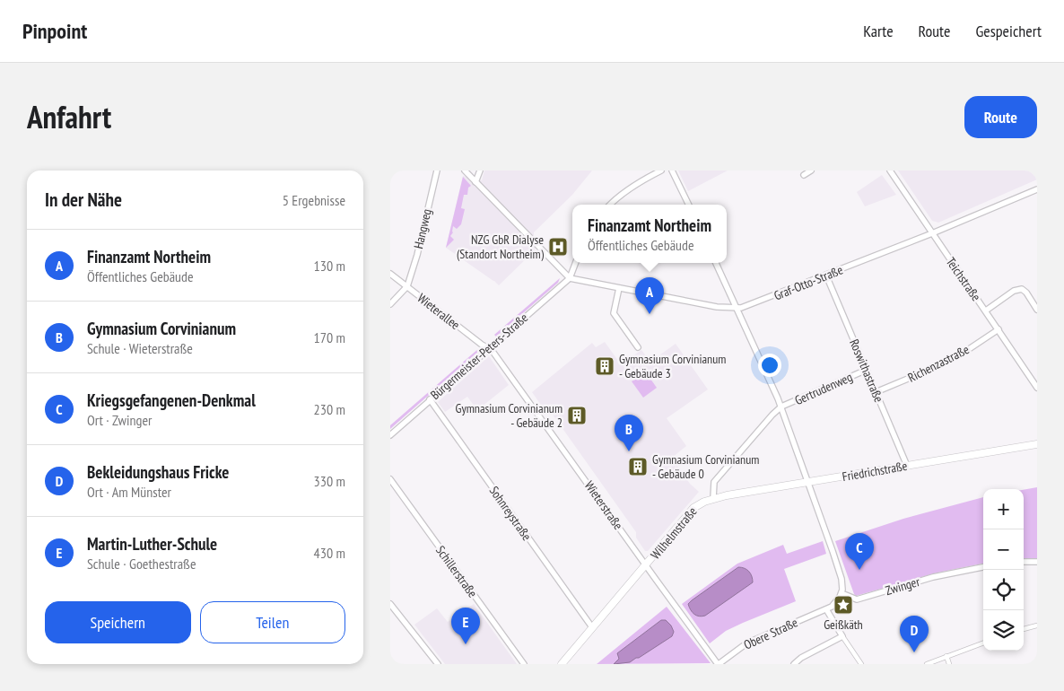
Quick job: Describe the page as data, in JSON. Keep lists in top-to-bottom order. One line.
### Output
{"streets":{"street":["Hangweg","Teichstraße","Graf-Otto-Straße","Wieterallee","Bürgermeister-Peters-Straße","Richenzastraße","Roswithastraße","Gertrudenweg","Friedrichstraße","Wieterstraße","Sohnreystraße","Wilhelmstraße","Schillerstraße","Zwinger","Obere Straße"]},"crossings":[["Hangweg","Wieterallee"],["Teichstraße","Graf-Otto-Straße"],["Teichstraße","Richenzastraße"],["Graf-Otto-Straße","Bürgermeister-Peters-Straße"],["Graf-Otto-Straße","Roswithastraße"],["Wieterallee","Bürgermeister-Peters-Straße"],["Wieterallee","Wieterstraße"],["Bürgermeister-Peters-Straße","Wieterstraße"],["Bürgermeister-Peters-Straße","Sohnreystraße"],["Richenzastraße","Roswithastraße"],["Roswithastraße","Gertrudenweg"],["Roswithastraße","Friedrichstraße"],["Friedrichstraße","Wilhelmstraße"],["Wieterstraße","Wilhelmstraße"],["Wieterstraße","Obere Straße"],["Sohnreystraße","Wilhelmstraße"]],"places":{"hospital":["NZG GbR Dialyse (Standort Northeim)"],"building":["Gymnasium Corvinianum - Gebäude 3","Gymnasium Corvinianum - Gebäude 2","Gymnasium Corvinianum - Gebäude 0"],"place":["Geißkäth"]},"page":{"header":"Pinpoint","nav":["Karte","Route","Gespeichert"],"title":"Anfahrt","buttons":["Route",["Speichern","Teilen"]],"heading":["In der Nähe","5 Ergebnisse"],"popup":["Finanzamt Northeim","Öffentliches Gebäude"],"list":[{"mark":"A","name":"Finanzamt Northeim","note":"Öffentliches Gebäude","value":"130 m"},{"mark":"B","name":"Gymnasium Corvinianum","note":"Schule · Wieterstraße","value":"170 m"},{"mark":"C","name":"Kriegsgefangenen-Denkmal","note":"Ort · Zwinger","value":"230 m"},{"mark":"D","name":"Bekleidungshaus Fricke","note":"Ort · Am Münster","value":"330 m"},{"mark":"E","name":"Martin-Luther-Schule","note":"Schule · Goethestraße","value":"430 m"}],"pins":["A","B","C","E","D"],"map_buttons":["+","−"]}}
